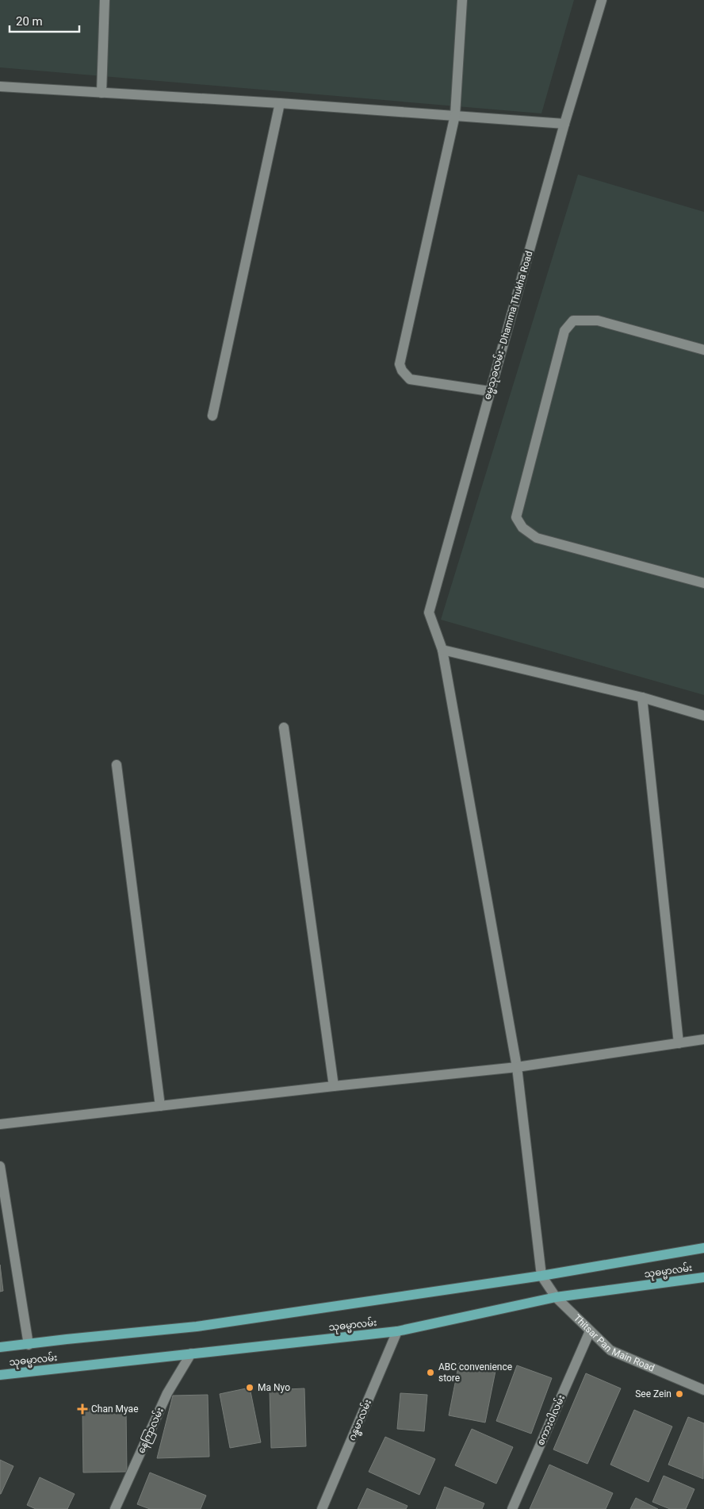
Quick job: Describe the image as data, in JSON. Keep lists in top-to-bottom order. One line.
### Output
{"streets":{"main road":["သုဓမ္မာလမ်း"],"street":["ဓမ္မသုခလမ်း - Dhamma Thukha Road","Thitsar Pan Main Road","ဂန္ဓမာလမ်း","စကားဝါလမ်း","နေကြာလမ်း"]},"crossings":[["ဓမ္မသုခလမ်း - Dhamma Thukha Road","သုဓမ္မာလမ်း"],["ဓမ္မသုခလမ်း - Dhamma Thukha Road","Thitsar Pan Main Road"],["သုဓမ္မာလမ်း","Thitsar Pan Main Road"],["သုဓမ္မာလမ်း","ဂန္ဓမာလမ်း"],["သုဓမ္မာလမ်း","နေကြာလမ်း"],["Thitsar Pan Main Road","စကားဝါလမ်း"]],"places":{"other":["ABC convenience store","Ma Nyo","See Zein"],"health":["Chan Myae"]},"scale_bar":"20 m"}
